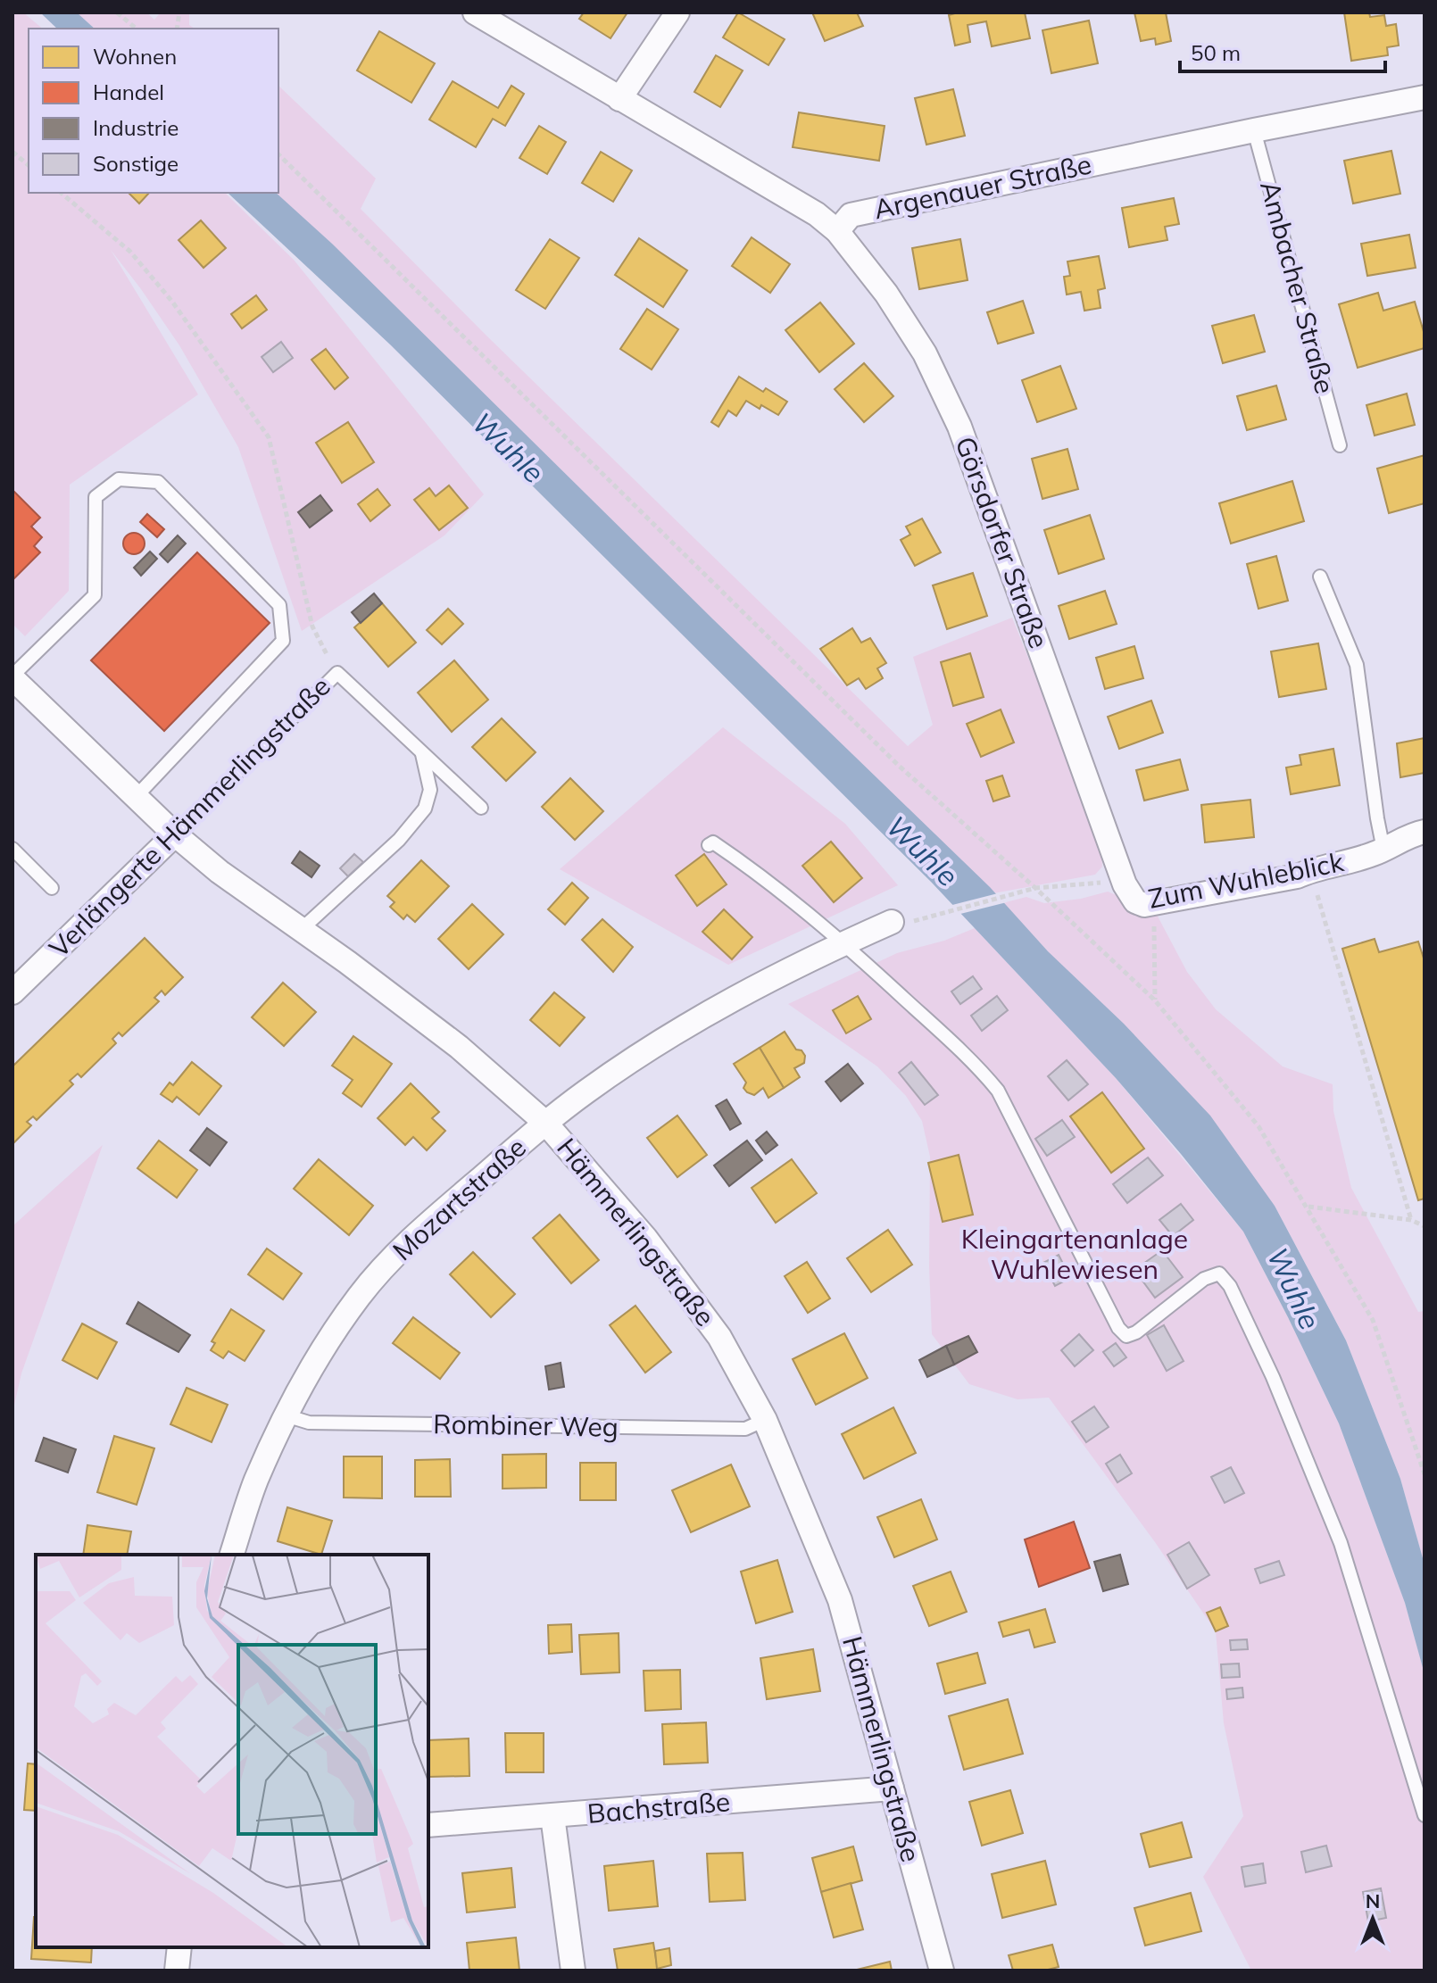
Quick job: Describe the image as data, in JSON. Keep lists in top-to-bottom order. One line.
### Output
{"streets":{"street":["Argenauer Straße","Görsdorfer Straße","Verlängerte Hämmerlingstraße","Zum Wuhleblick","Mozartstraße","Hämmerlingstraße","Bachstraße"],"lane":["Ambacher Straße","Rombiner Weg"]},"crossings":[["Argenauer Straße","Ambacher Straße"],["Argenauer Straße","Görsdorfer Straße"],["Görsdorfer Straße","Zum Wuhleblick"],["Verlängerte Hämmerlingstraße","Hämmerlingstraße"],["Mozartstraße","Hämmerlingstraße"],["Mozartstraße","Rombiner Weg"],["Hämmerlingstraße","Rombiner Weg"],["Hämmerlingstraße","Bachstraße"]],"water":["Wuhle"],"parks":["Kleingartenanlage Wuhlewiesen"],"legend":["Wohnen","Handel","Industrie","Sonstige"],"scale_bar":"50 m","north":"top"}
